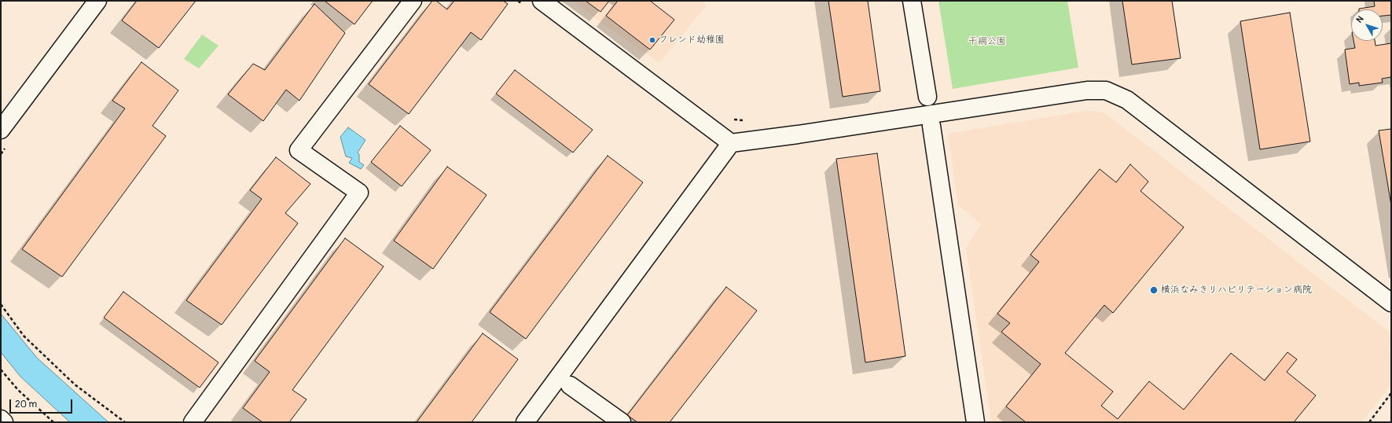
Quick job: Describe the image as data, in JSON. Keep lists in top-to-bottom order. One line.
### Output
{"parks":["干網公園"],"places":["フレンド幼稚園","横浜なみきリハビリテーション病院"],"scale_bar":"20 m","north":"top left"}
